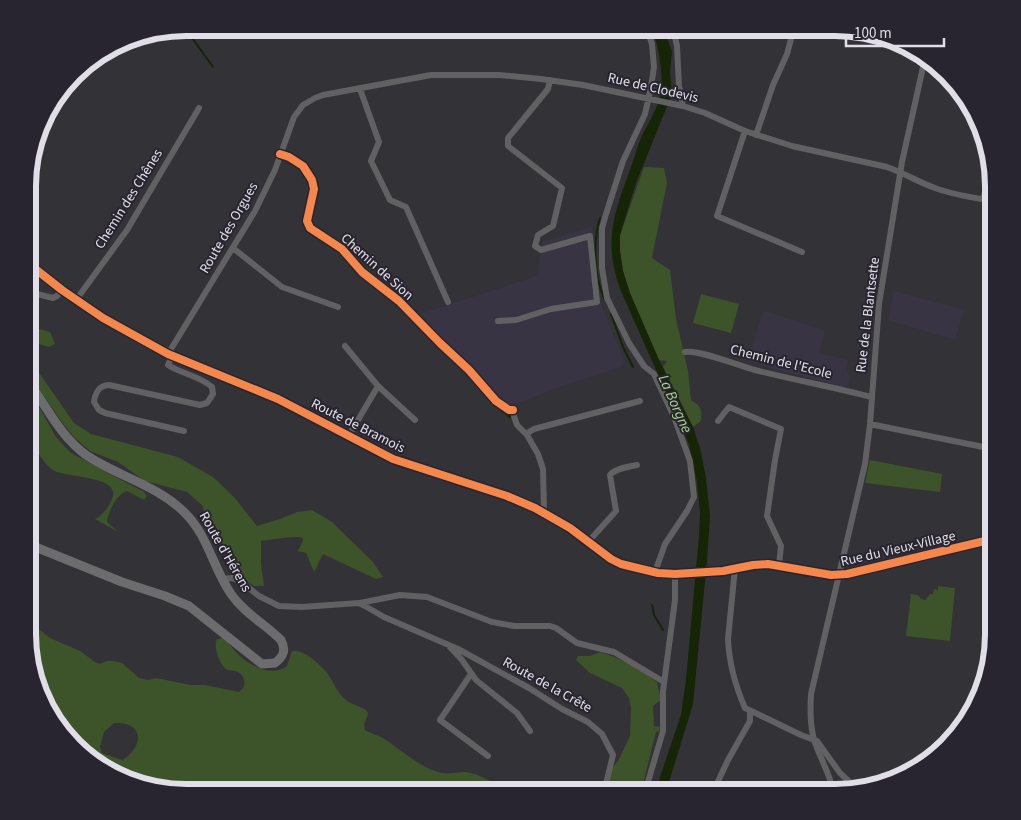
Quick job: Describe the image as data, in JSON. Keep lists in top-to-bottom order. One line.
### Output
{"streets":{"street":["Rue de Clodevis","Chemin des Chênes","Route des Orgues","Rue de la Blantsette","Chemin de l'Ecole","Route de Bramois","Rue du Vieux-Village","Route d'Hérens","Route de la Crête"],"cycle path":["Chemin de Sion"]},"crossings":[["Rue de Clodevis","Route des Orgues"],["Rue de Clodevis","Rue de la Blantsette"],["Chemin des Chênes","Route de Bramois"],["Route des Orgues","Route de Bramois"],["Rue de la Blantsette","Chemin de l'Ecole"],["Rue de la Blantsette","Rue du Vieux-Village"],["Route de Bramois","Rue du Vieux-Village"]],"water":["La Borgne"],"scale_bar":"100 m"}
